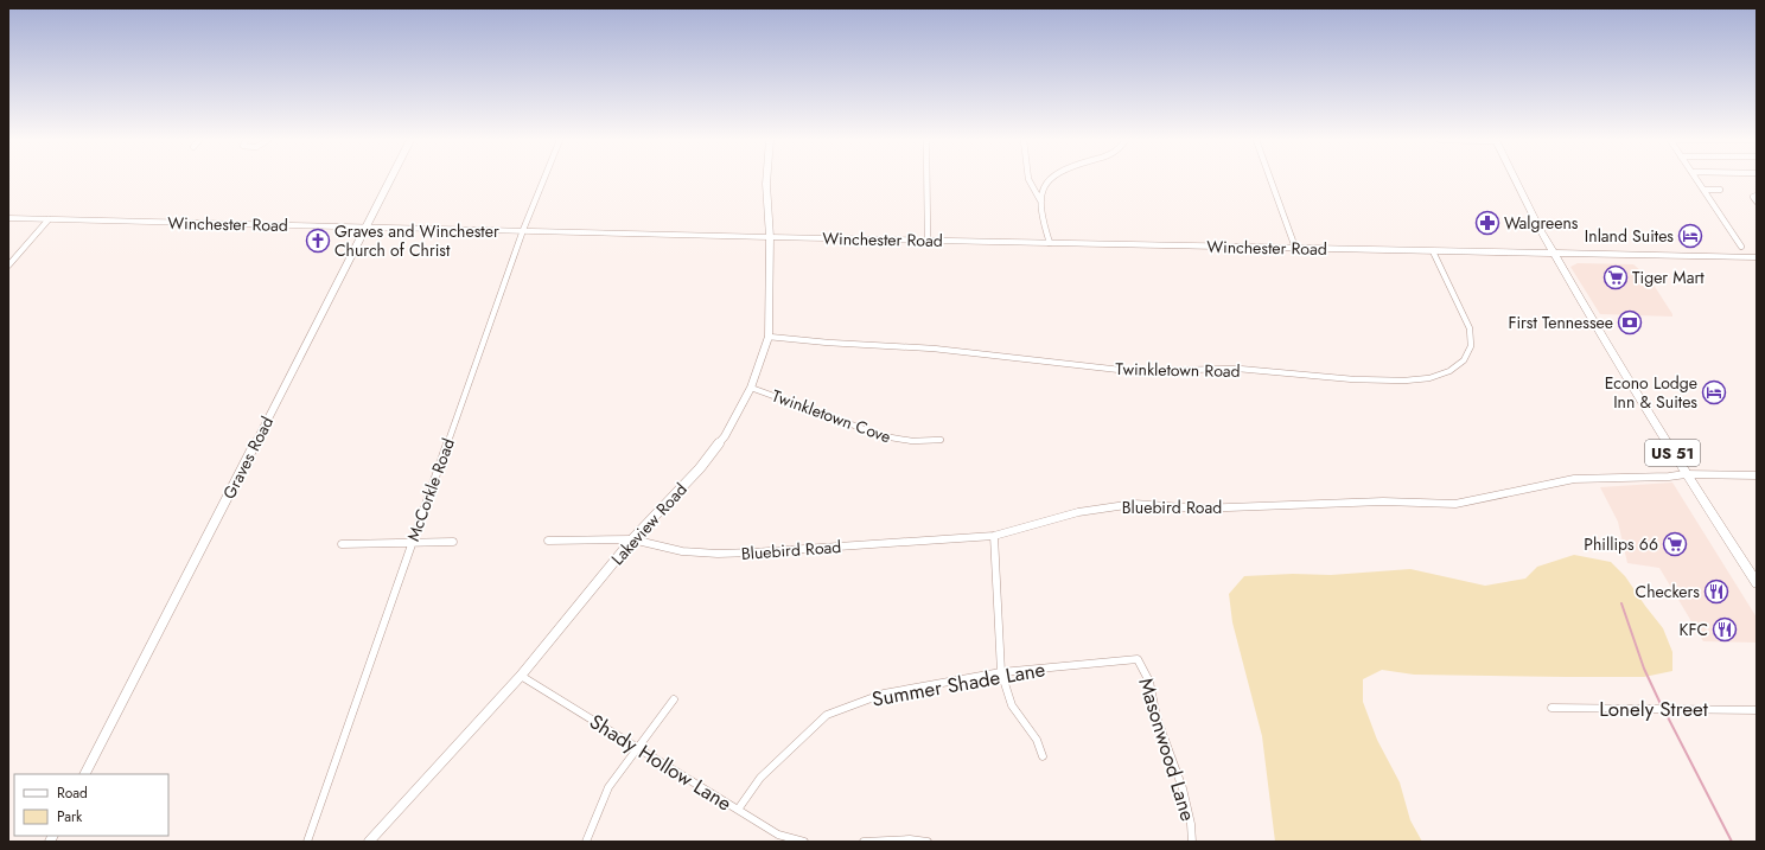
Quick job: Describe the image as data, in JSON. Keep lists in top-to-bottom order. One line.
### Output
{"streets":{"main road":["Winchester Road","US 51"],"street":["Twinkletown Road","Twinkletown Cove","Graves Road","McCorkle Road","Bluebird Road","Lakeview Road","Summer Shade Lane","Lonely Street","Masonwood Lane","Shady Hollow Lane"]},"crossings":[["Winchester Road","Twinkletown Road"],["Winchester Road","US 51"],["Winchester Road","Graves Road"],["Winchester Road","McCorkle Road"],["Winchester Road","Lakeview Road"],["Twinkletown Road","Lakeview Road"],["Twinkletown Cove","Lakeview Road"],["US 51","Bluebird Road"],["Bluebird Road","Lakeview Road"],["Lakeview Road","Shady Hollow Lane"],["Summer Shade Lane","Masonwood Lane"],["Summer Shade Lane","Shady Hollow Lane"]],"places":{"pharmacy":["Walgreens"],"hotel":["Inland Suites","Econo Lodge Inn & Suites"],"church":["Graves and Winchester Church of Christ"],"supermarket":["Tiger Mart","Phillips 66"],"bank":["First Tennessee"],"restaurant":["Checkers","KFC"]},"legend":["Road","Park"]}
